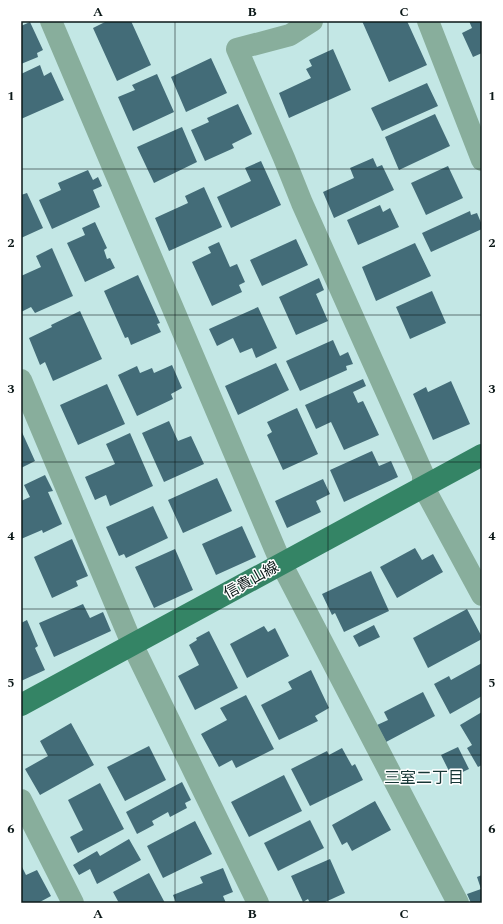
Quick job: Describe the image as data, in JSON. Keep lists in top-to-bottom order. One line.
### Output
{"streets":{"main road":["信貴山線"]},"districts":["三室二丁目"],"grid":{"columns":["A","B","C"],"rows":["1","2","3","4","5","6"]}}
